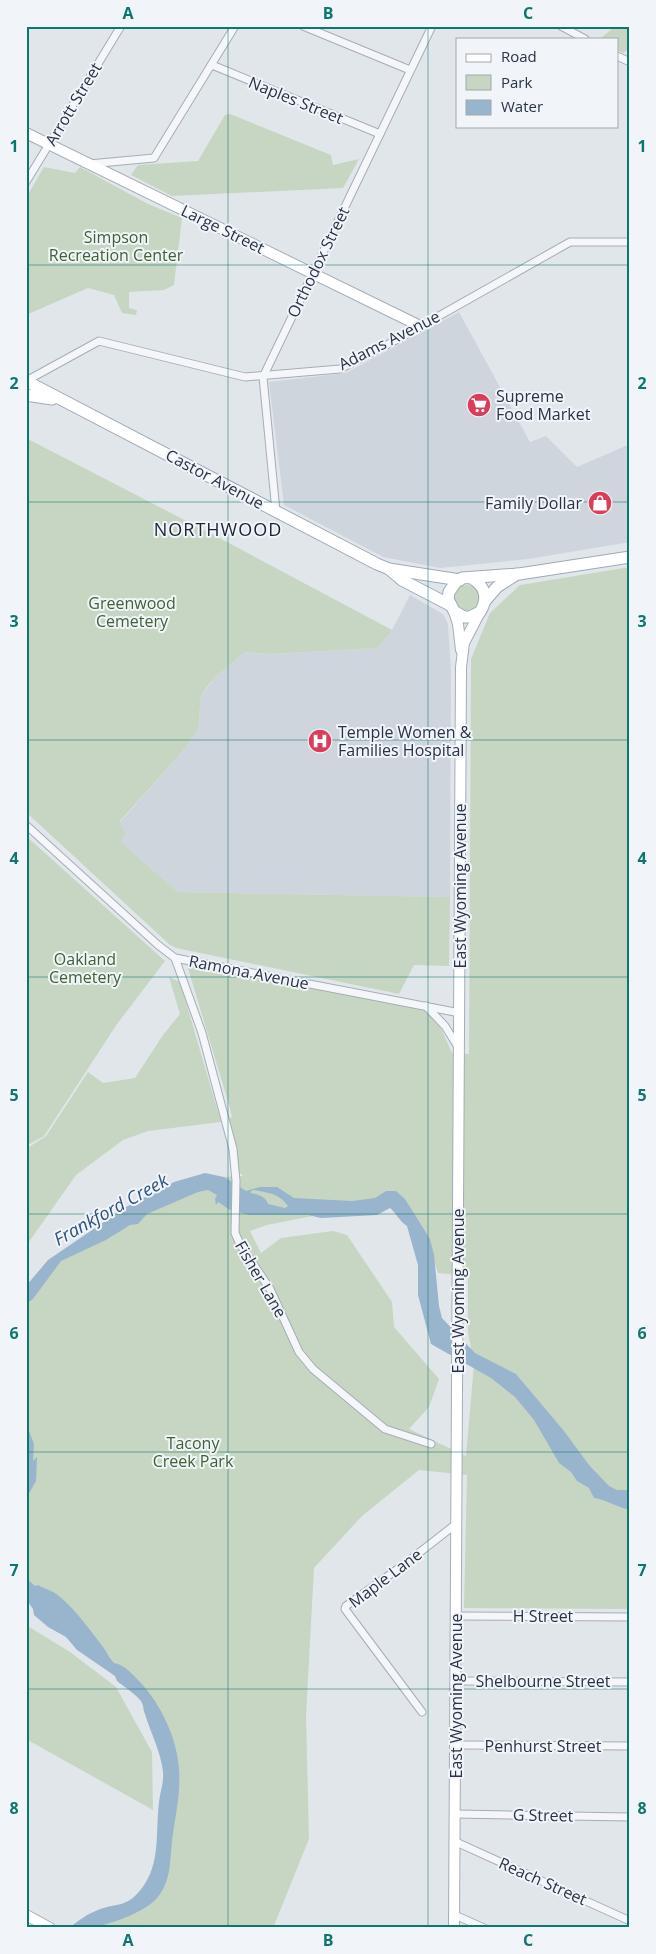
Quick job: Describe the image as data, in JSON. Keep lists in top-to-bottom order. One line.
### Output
{"streets":{"main road":["Castor Avenue"],"street":["Naples Street","Arrott Street","Large Street","Orthodox Street","Adams Avenue","East Wyoming Avenue","Ramona Avenue","Fisher Lane","Maple Lane","H Street","Shelbourne Street","Penhurst Street","G Street","Reach Street"]},"crossings":[["Naples Street","Orthodox Street"],["Arrott Street","Large Street"],["Large Street","Orthodox Street"],["Large Street","Adams Avenue"],["Orthodox Street","Adams Avenue"],["Adams Avenue","Castor Avenue"],["Castor Avenue","East Wyoming Avenue"],["East Wyoming Avenue","Ramona Avenue"],["East Wyoming Avenue","Maple Lane"],["East Wyoming Avenue","H Street"],["East Wyoming Avenue","Shelbourne Street"],["East Wyoming Avenue","Penhurst Street"],["East Wyoming Avenue","G Street"],["East Wyoming Avenue","Reach Street"],["Ramona Avenue","Fisher Lane"]],"districts":["NORTHWOOD"],"water":["Frankford Creek"],"parks":["Simpson Recreation Center","Greenwood Cemetery","Oakland Cemetery","Tacony Creek Park"],"places":{"supermarket":["Supreme Food Market"],"shop":["Family Dollar"],"hospital":["Temple Women & Families Hospital"]},"legend":["Road","Park","Water"],"grid":{"columns":["A","B","C"],"rows":["1","2","3","4","5","6","7","8"]}}
